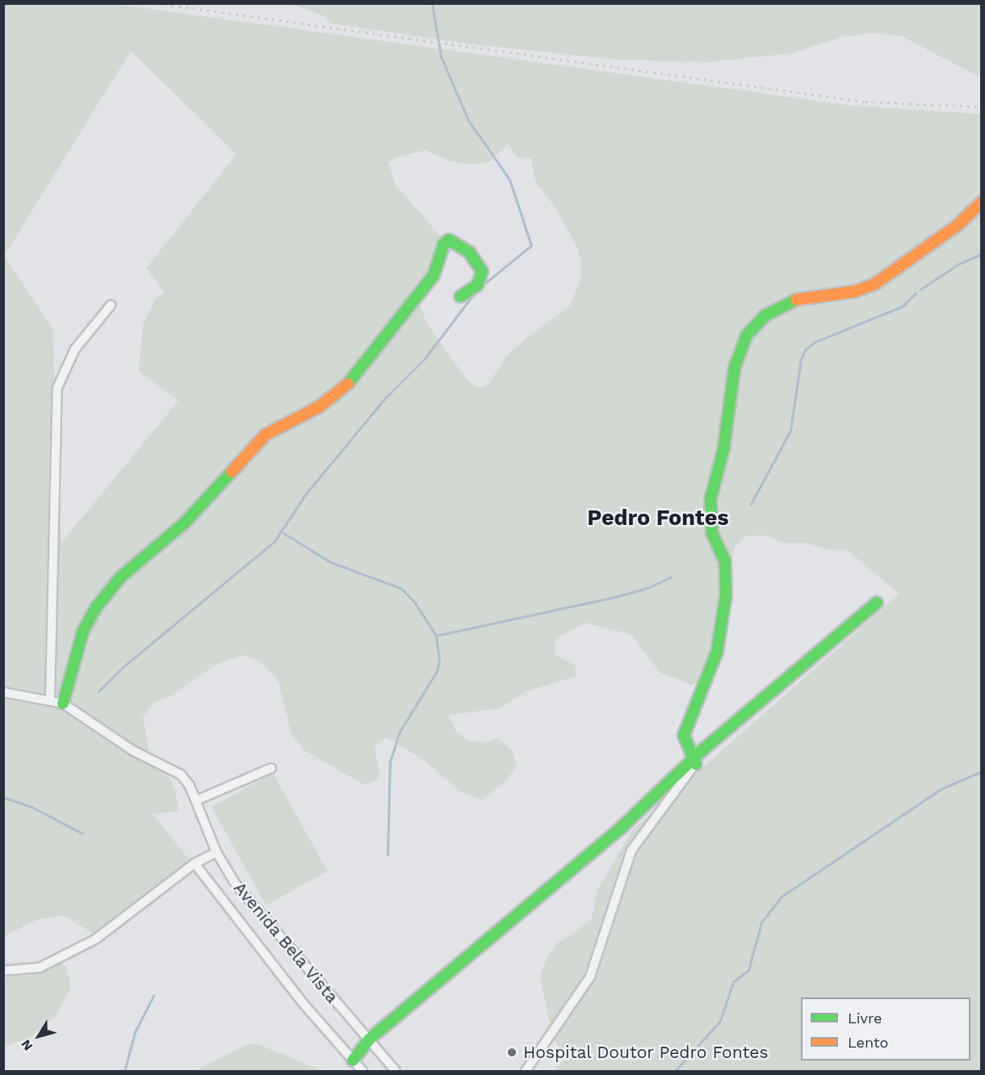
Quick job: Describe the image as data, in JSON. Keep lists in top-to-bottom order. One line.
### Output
{"streets":{"street":["Avenida Bela Vista"]},"districts":["Pedro Fontes"],"places":["Hospital Doutor Pedro Fontes"],"legend":["Livre","Lento"],"north":"bottom left"}
